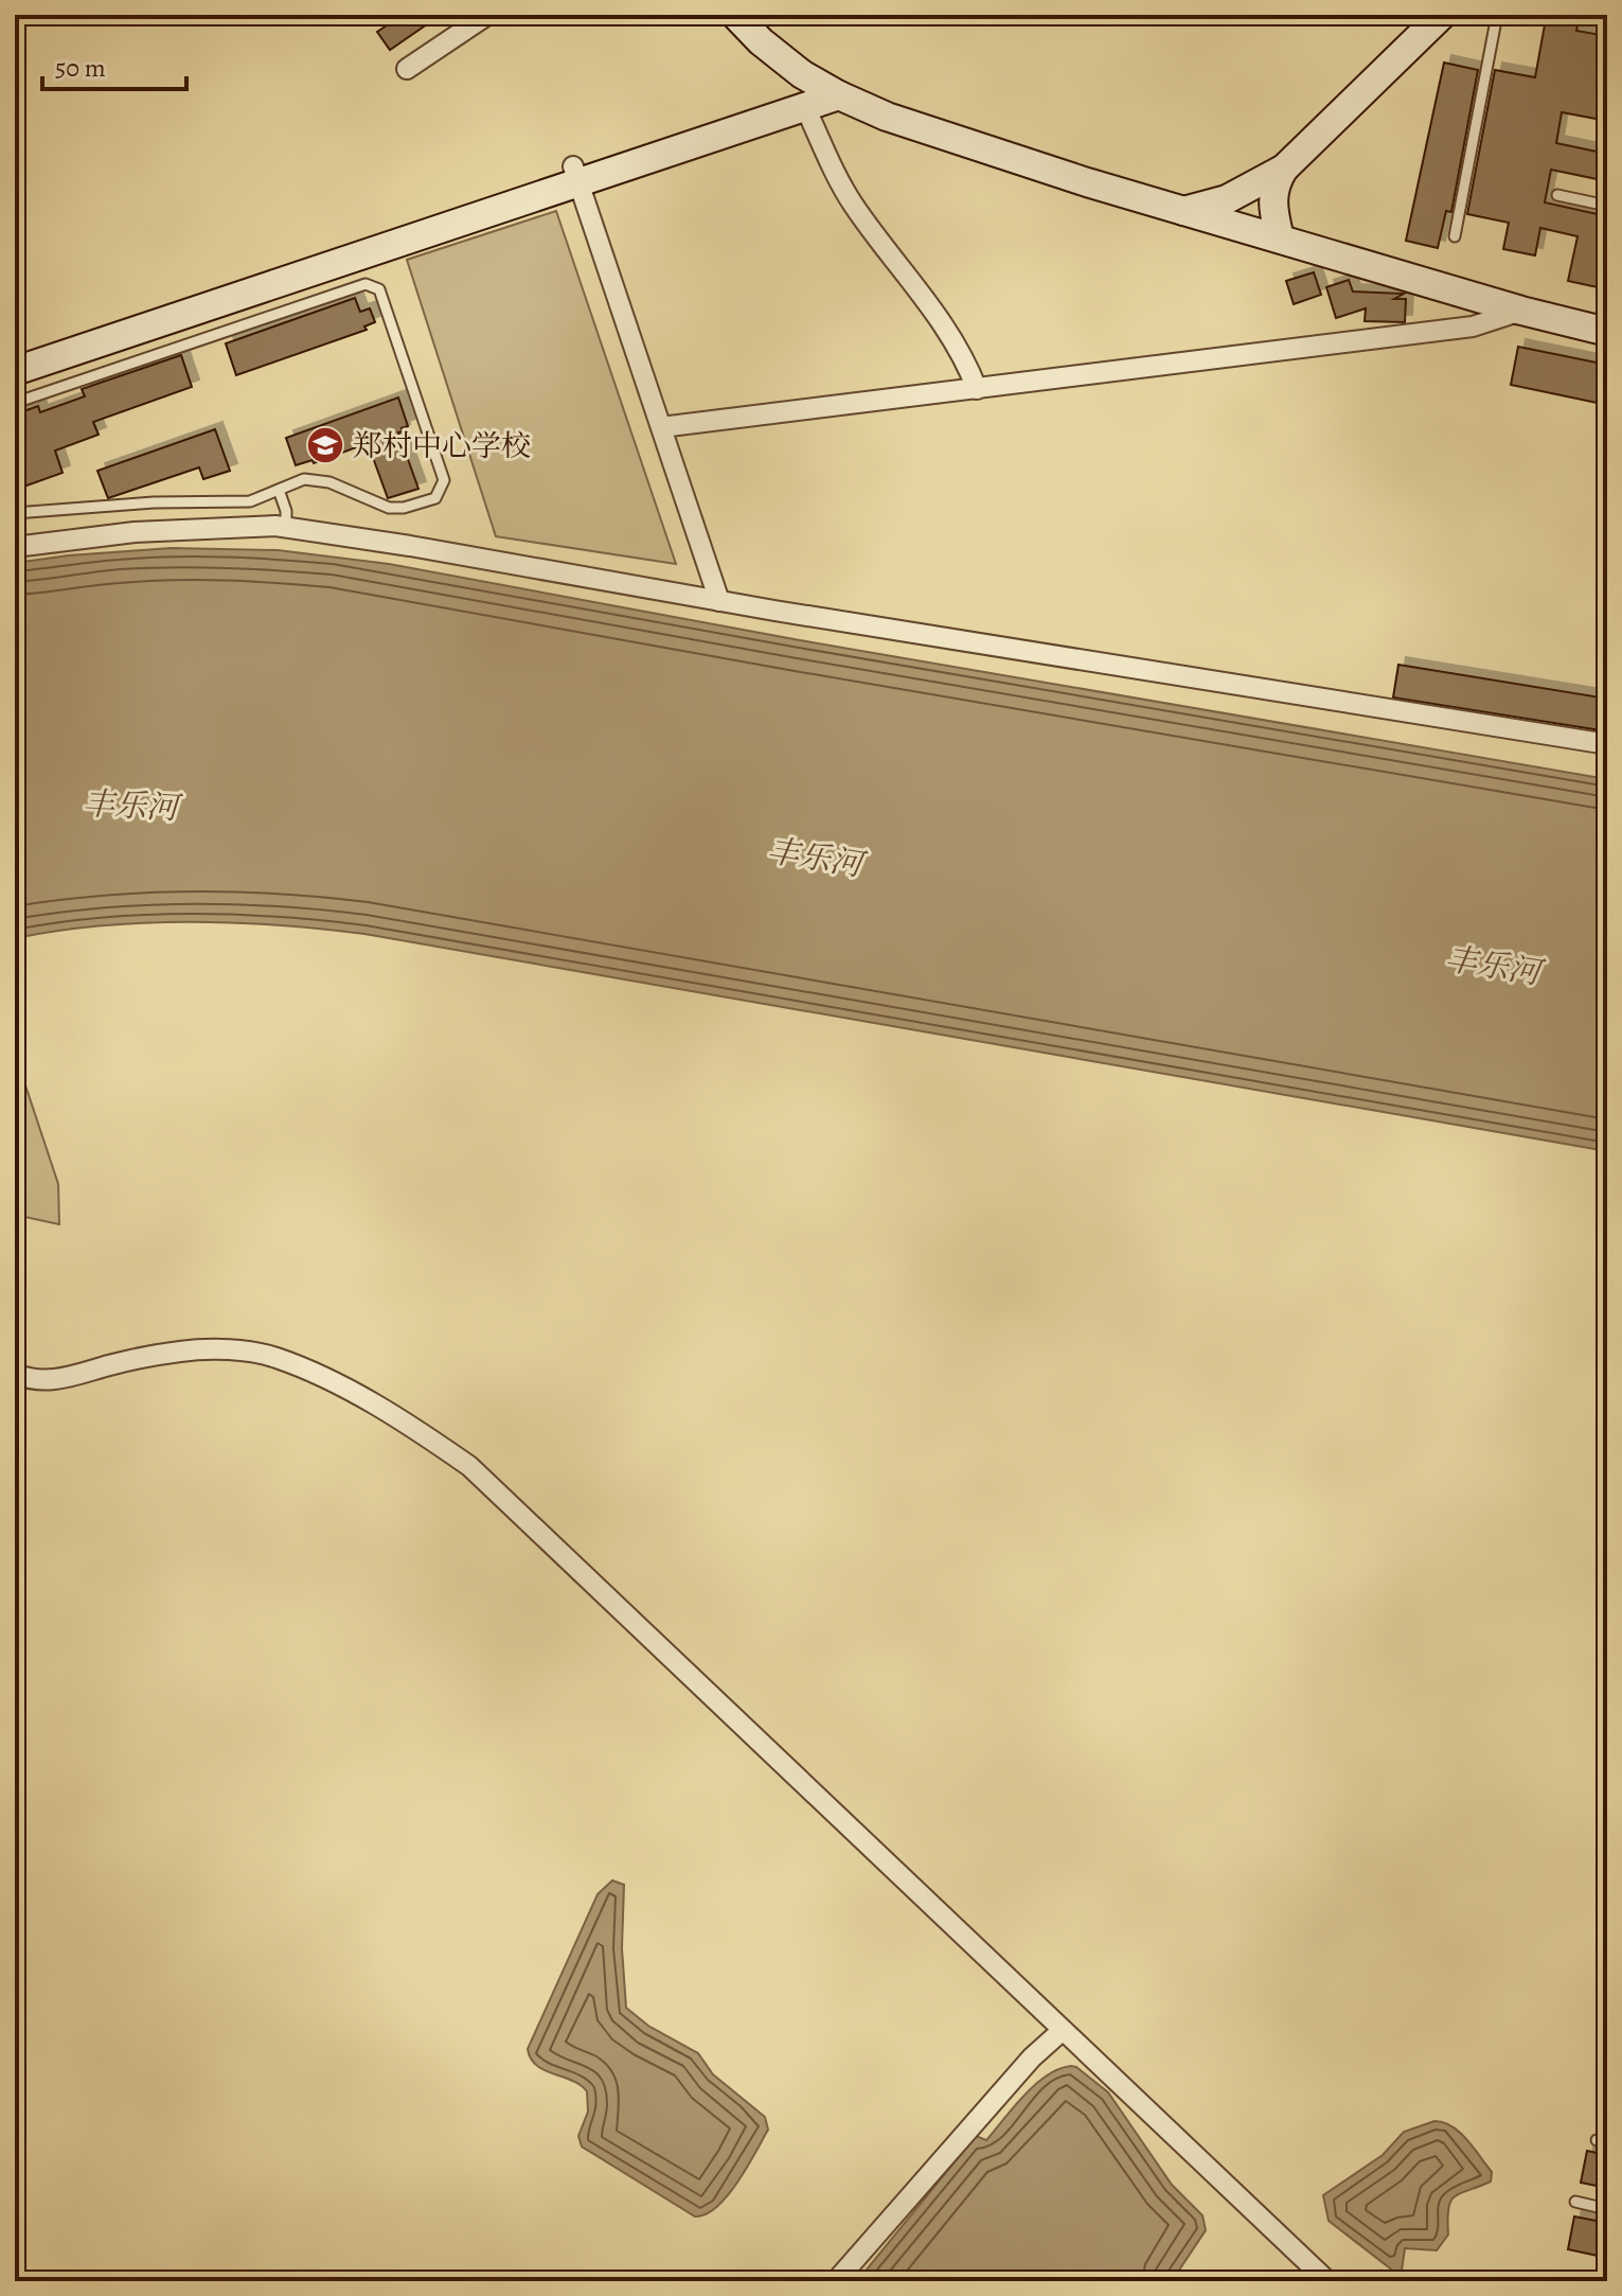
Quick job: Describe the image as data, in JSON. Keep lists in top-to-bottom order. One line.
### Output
{"water":["丰乐河"],"places":{"school or university":["郑村中心学校"]},"scale_bar":"50 m"}
